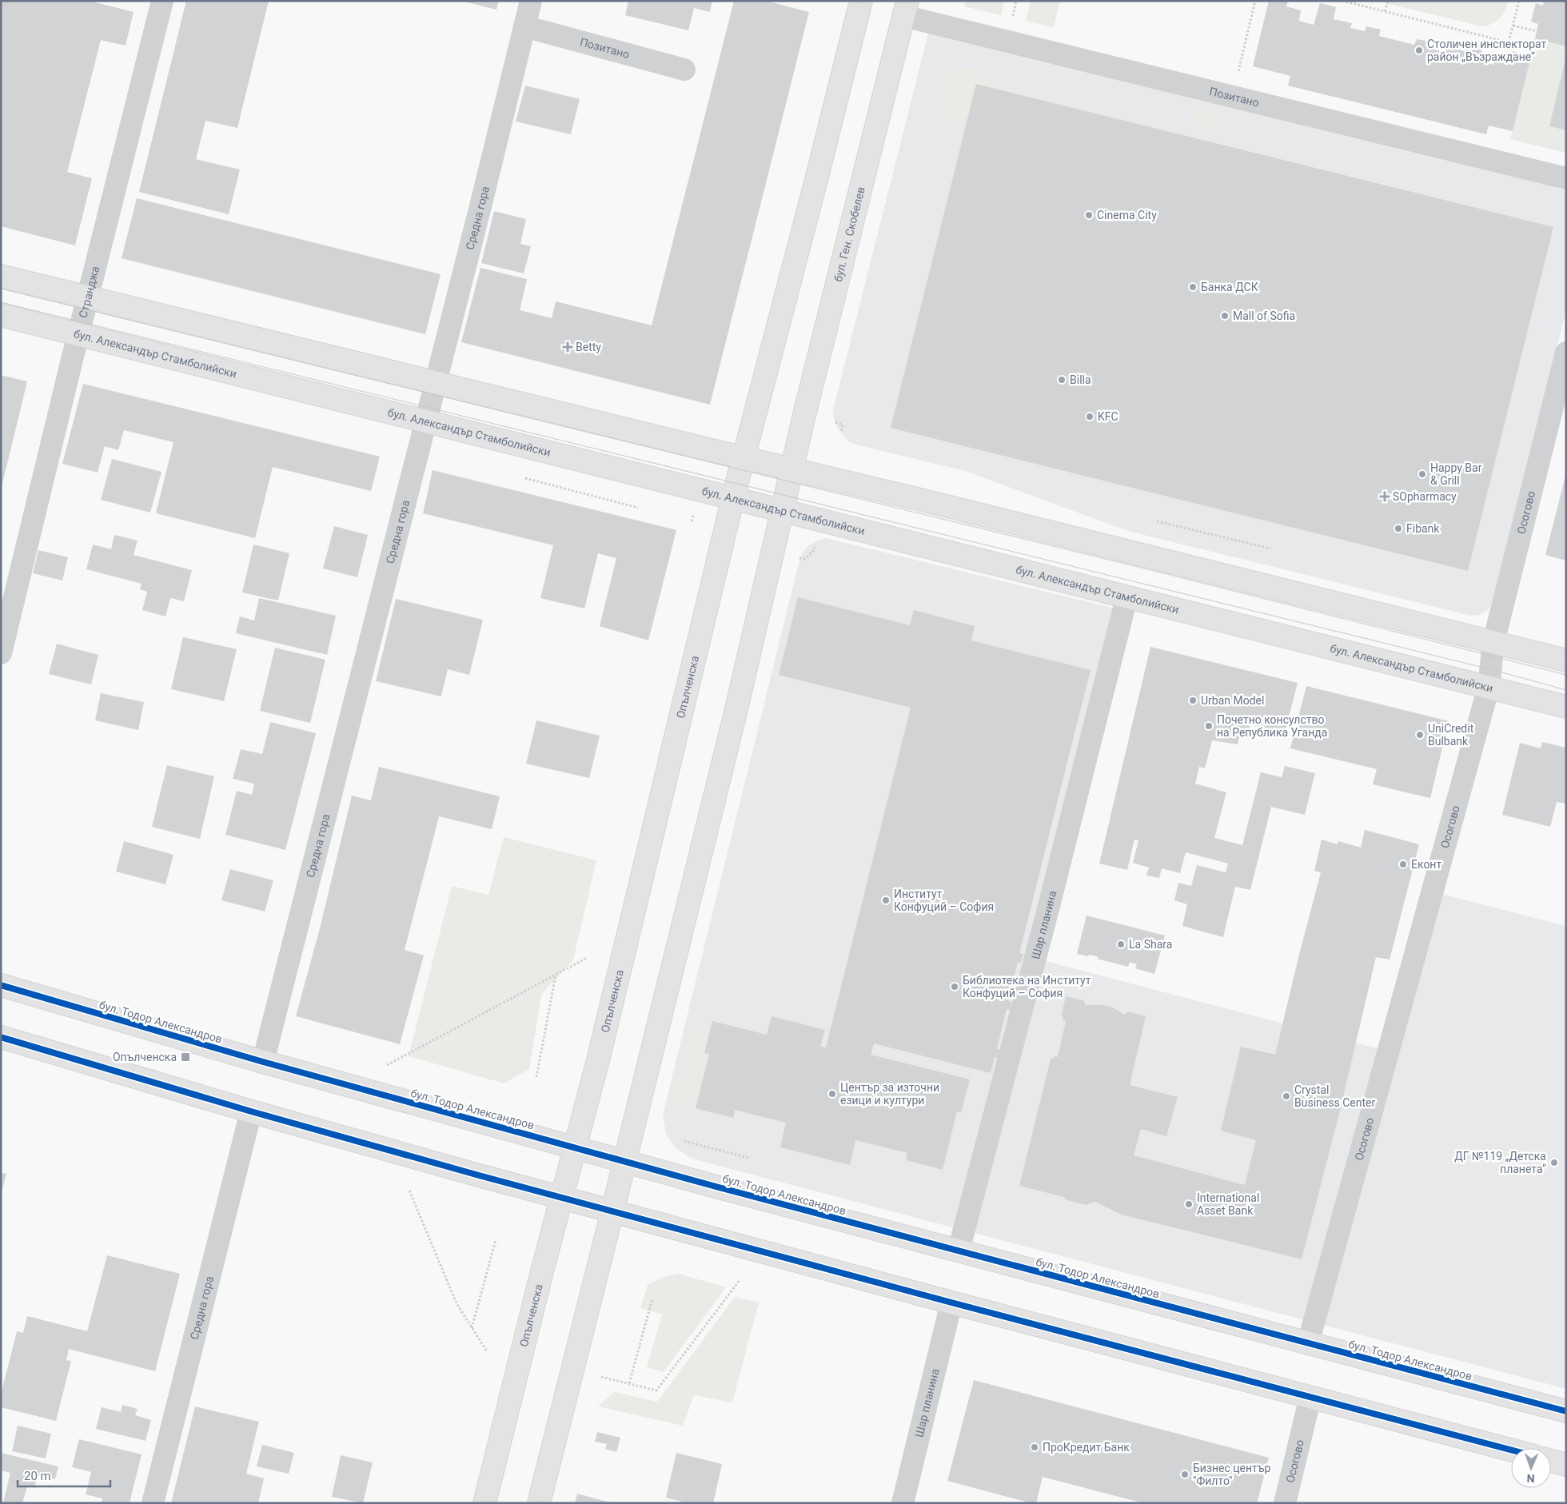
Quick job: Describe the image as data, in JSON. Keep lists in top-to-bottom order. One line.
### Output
{"streets":{"main road":["бул. Ген. Скобелев","бул. Александър Стамболийски","Опълченска","бул. Тодор Александров"],"street":["Позитано","Средна гора","Странджа","Осогово","Шар планина"]},"crossings":[["Позитано","Средна гора"],["Позитано","бул. Ген. Скобелев"],["Средна гора","бул. Александър Стамболийски"],["Средна гора","бул. Тодор Александров"],["бул. Ген. Скобелев","бул. Александър Стамболийски"],["Странджа","бул. Александър Стамболийски"],["бул. Александър Стамболийски","Осогово"],["бул. Александър Стамболийски","Опълченска"],["бул. Александър Стамболийски","Шар планина"],["Осогово","бул. Тодор Александров"],["Опълченска","бул. Тодор Александров"],["Шар планина","бул. Тодор Александров"]],"places":{"other":["Столичен инспекторат район „Възраждане“","Cinema City","Банка ДСК","Mall of Sofia","Billa","KFC","Happy Bar & Grill","Fibank","Urban Model","Почетно консулство на Република Уганда","UniCredit Bulbank","Еконт","Институт Конфуций – София","La Shara","Библиотека на Институт Конфуций – София","Център за източни езици и култури","Crystal Business Center","ДГ №119 „Детска планета“","International Asset Bank","ПроКредит Банк","Бизнес център \"Филто\""],"health":["Betty","SOpharmacy"],"transit":["Опълченска"]},"scale_bar":"20 m","north":"bottom"}
